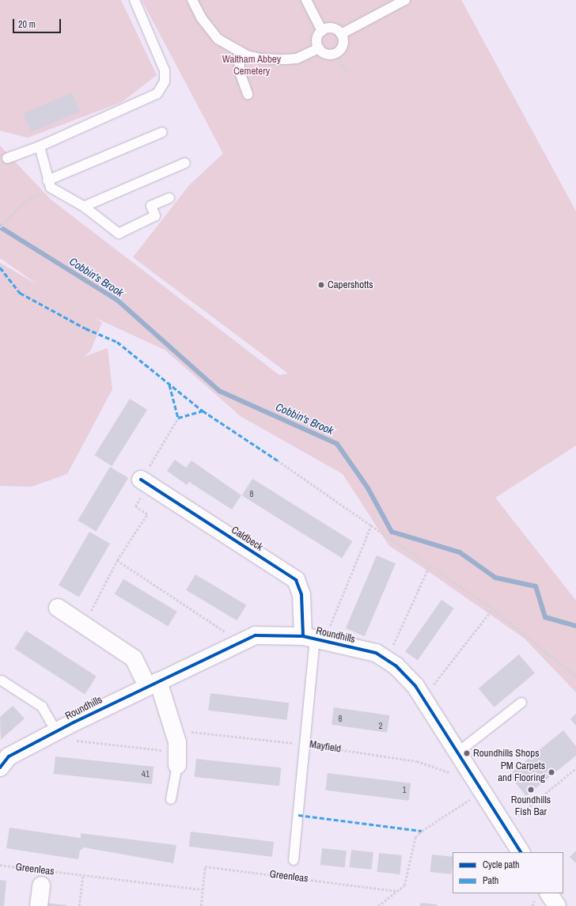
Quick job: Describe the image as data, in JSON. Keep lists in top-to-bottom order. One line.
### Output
{"streets":{"street":["Caldbeck","Roundhills"],"path":["Mayfield","Greenleas"]},"crossings":[["Caldbeck","Roundhills"],["Roundhills","Mayfield"]],"water":["Cobbin's Brook"],"parks":["Waltham Abbey Cemetery"],"places":["Capershotts","Roundhills Shops","PM Carpets and Flooring","Roundhills Fish Bar"],"house_numbers":["8","8","2","41","1"],"legend":["Cycle path","Path"],"scale_bar":"20 m"}
